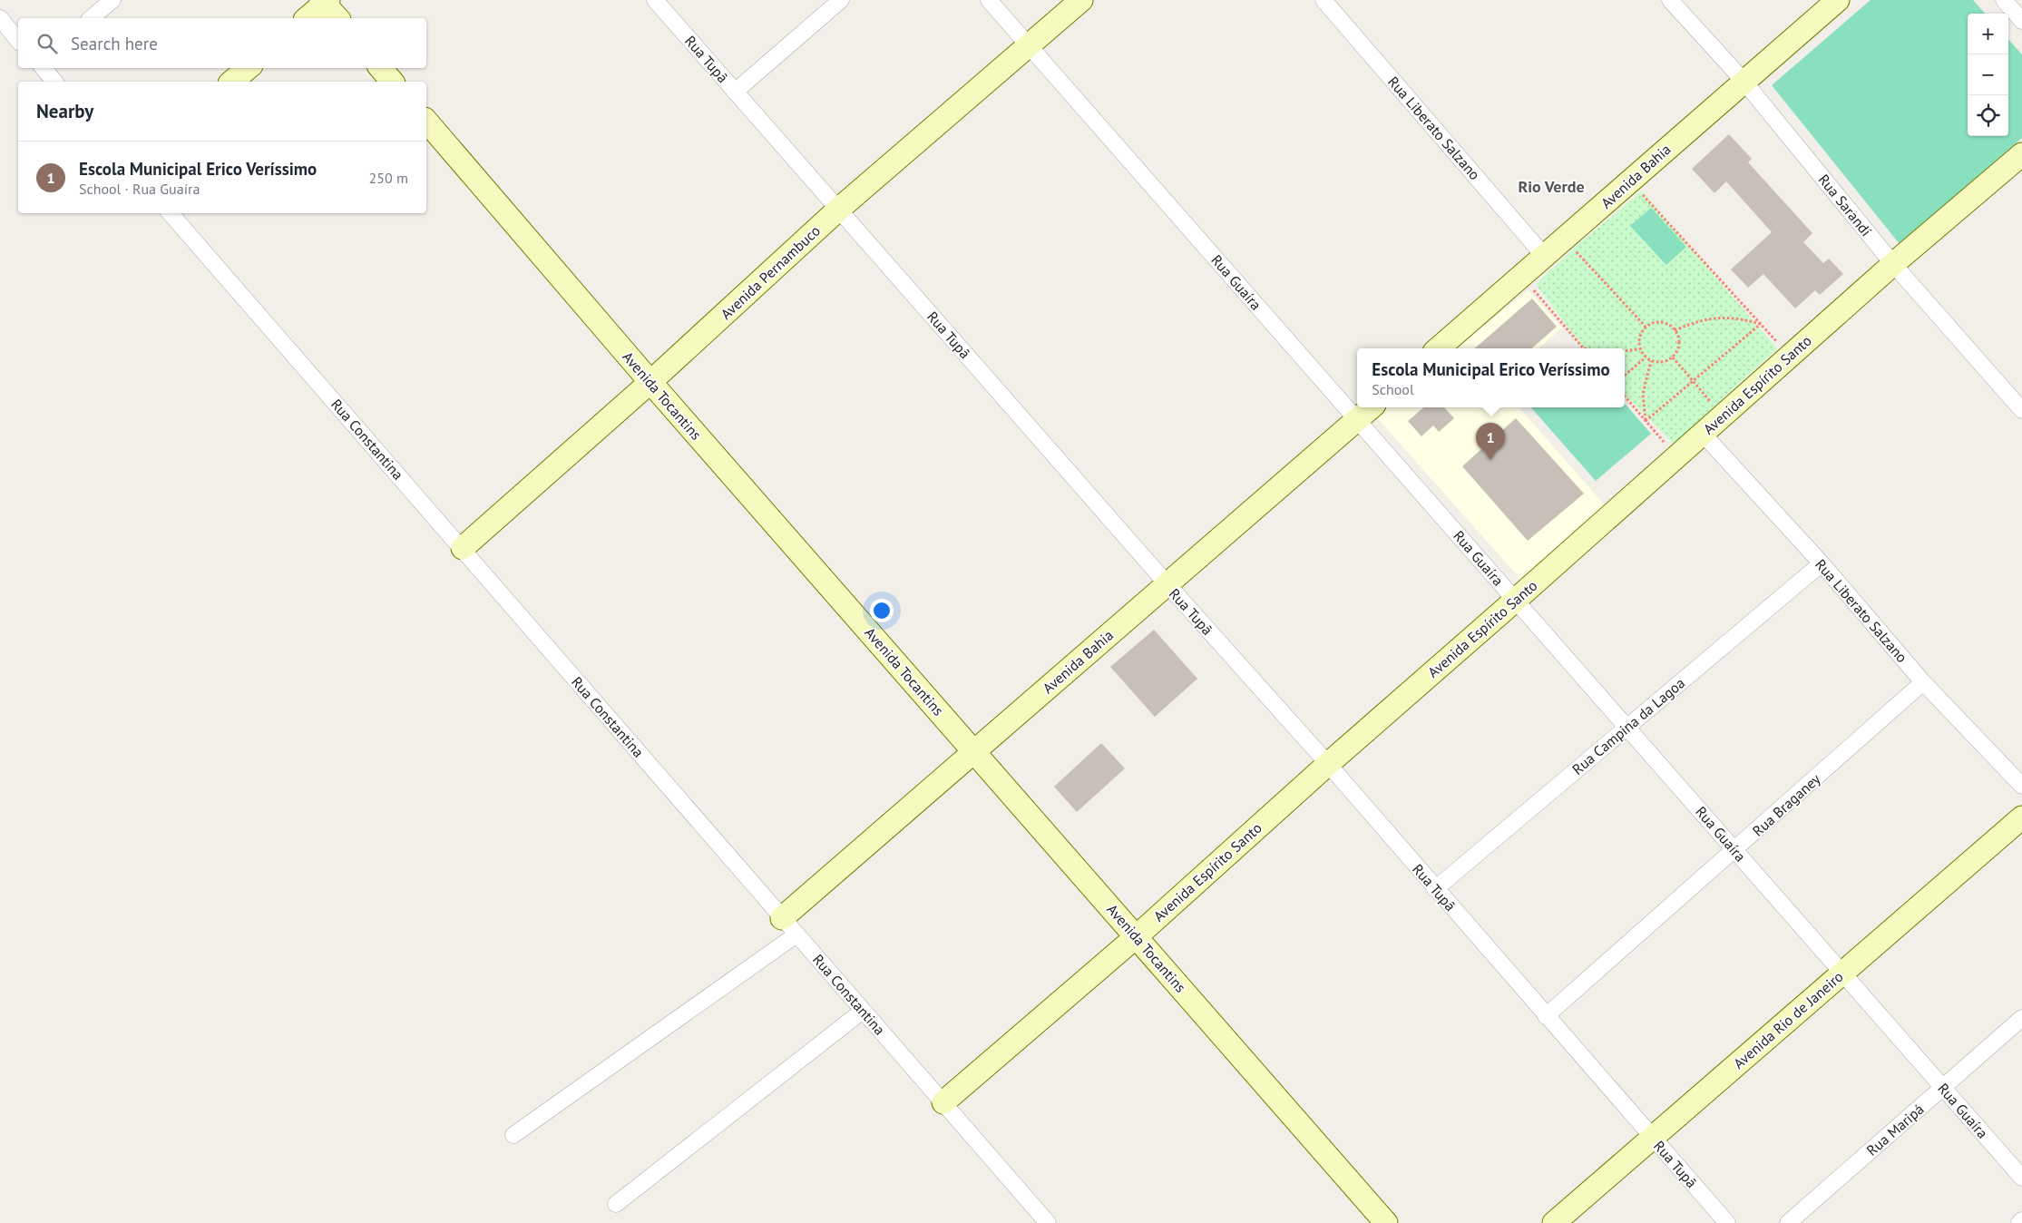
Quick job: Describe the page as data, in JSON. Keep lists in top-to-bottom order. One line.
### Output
{"streets":{"street":["Rua Tupã","Rua Liberato Salzano","Avenida Bahia","Rua Sarandí","Avenida Pernambuco","Rua Guaíra","Avenida Espírito Santo","Avenida Tocantins","Rua Constantina","Rua Campina da Lagoa","Rua Braganey","Avenida Rio de Janeiro","Rua Maripá"]},"crossings":[["Rua Tupã","Avenida Bahia"],["Rua Tupã","Avenida Pernambuco"],["Rua Tupã","Avenida Espírito Santo"],["Rua Tupã","Rua Campina da Lagoa"],["Rua Tupã","Rua Braganey"],["Rua Tupã","Avenida Rio de Janeiro"],["Rua Liberato Salzano","Avenida Bahia"],["Rua Liberato Salzano","Avenida Espírito Santo"],["Rua Liberato Salzano","Rua Campina da Lagoa"],["Rua Liberato Salzano","Rua Braganey"],["Avenida Bahia","Rua Sarandí"],["Avenida Bahia","Rua Guaíra"],["Avenida Bahia","Avenida Tocantins"],["Avenida Bahia","Rua Constantina"],["Rua Sarandí","Avenida Espírito Santo"],["Avenida Pernambuco","Rua Guaíra"],["Avenida Pernambuco","Avenida Tocantins"],["Avenida Pernambuco","Rua Constantina"],["Rua Guaíra","Avenida Espírito Santo"],["Rua Guaíra","Rua Campina da Lagoa"],["Rua Guaíra","Rua Braganey"],["Rua Guaíra","Avenida Rio de Janeiro"],["Rua Guaíra","Rua Maripá"],["Avenida Espírito Santo","Avenida Tocantins"],["Avenida Espírito Santo","Rua Constantina"]],"districts":["Rio Verde"],"page":{"map_buttons":["+","−"],"search":"Search here","heading":"Nearby","list":[{"mark":"1","name":"Escola Municipal Erico Veríssimo","note":"School · Rua Guaíra","value":"250 m"}],"popup":["Escola Municipal Erico Veríssimo","School"],"pins":"1"}}
